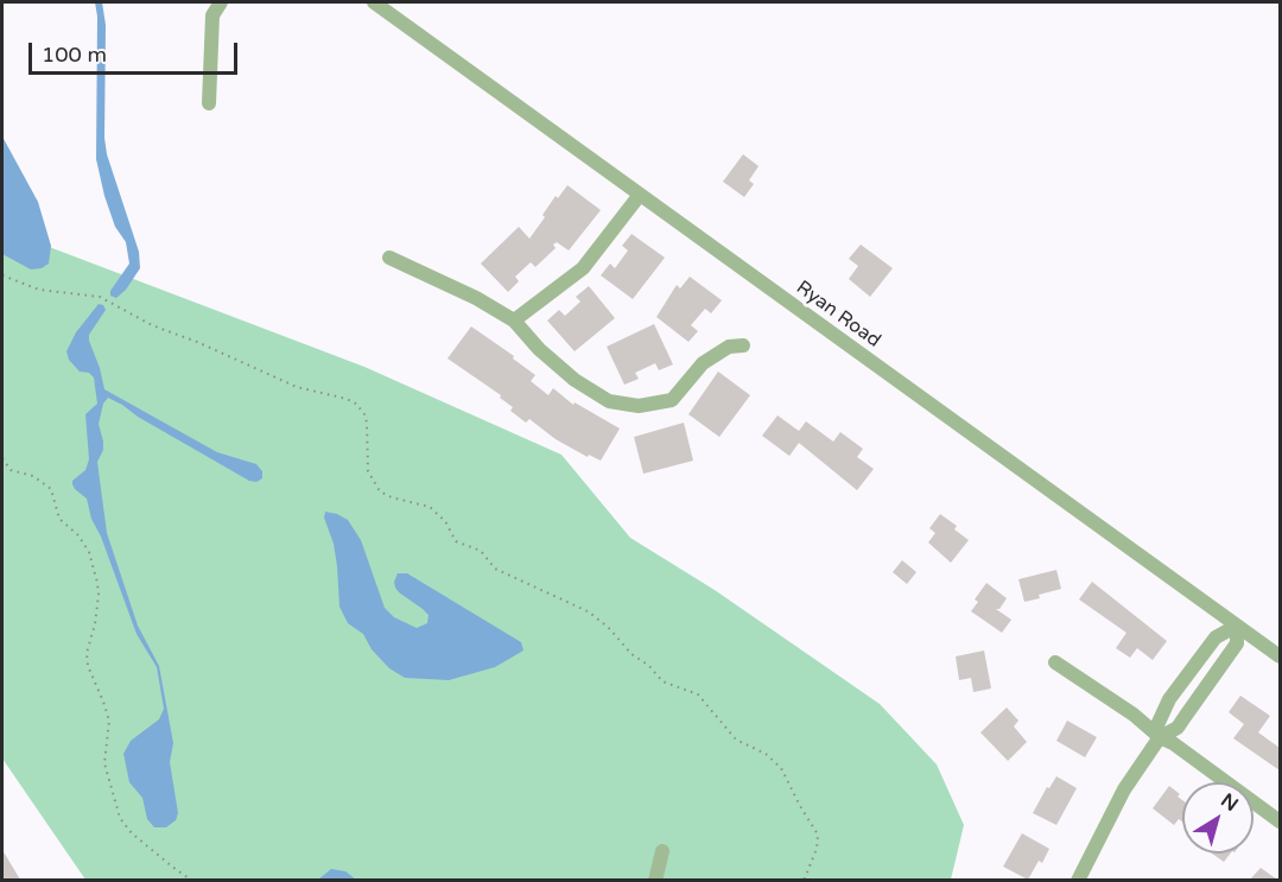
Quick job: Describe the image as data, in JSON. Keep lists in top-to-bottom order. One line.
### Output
{"streets":{"street":["Ryan Road"]},"scale_bar":"100 m","north":"top right"}
